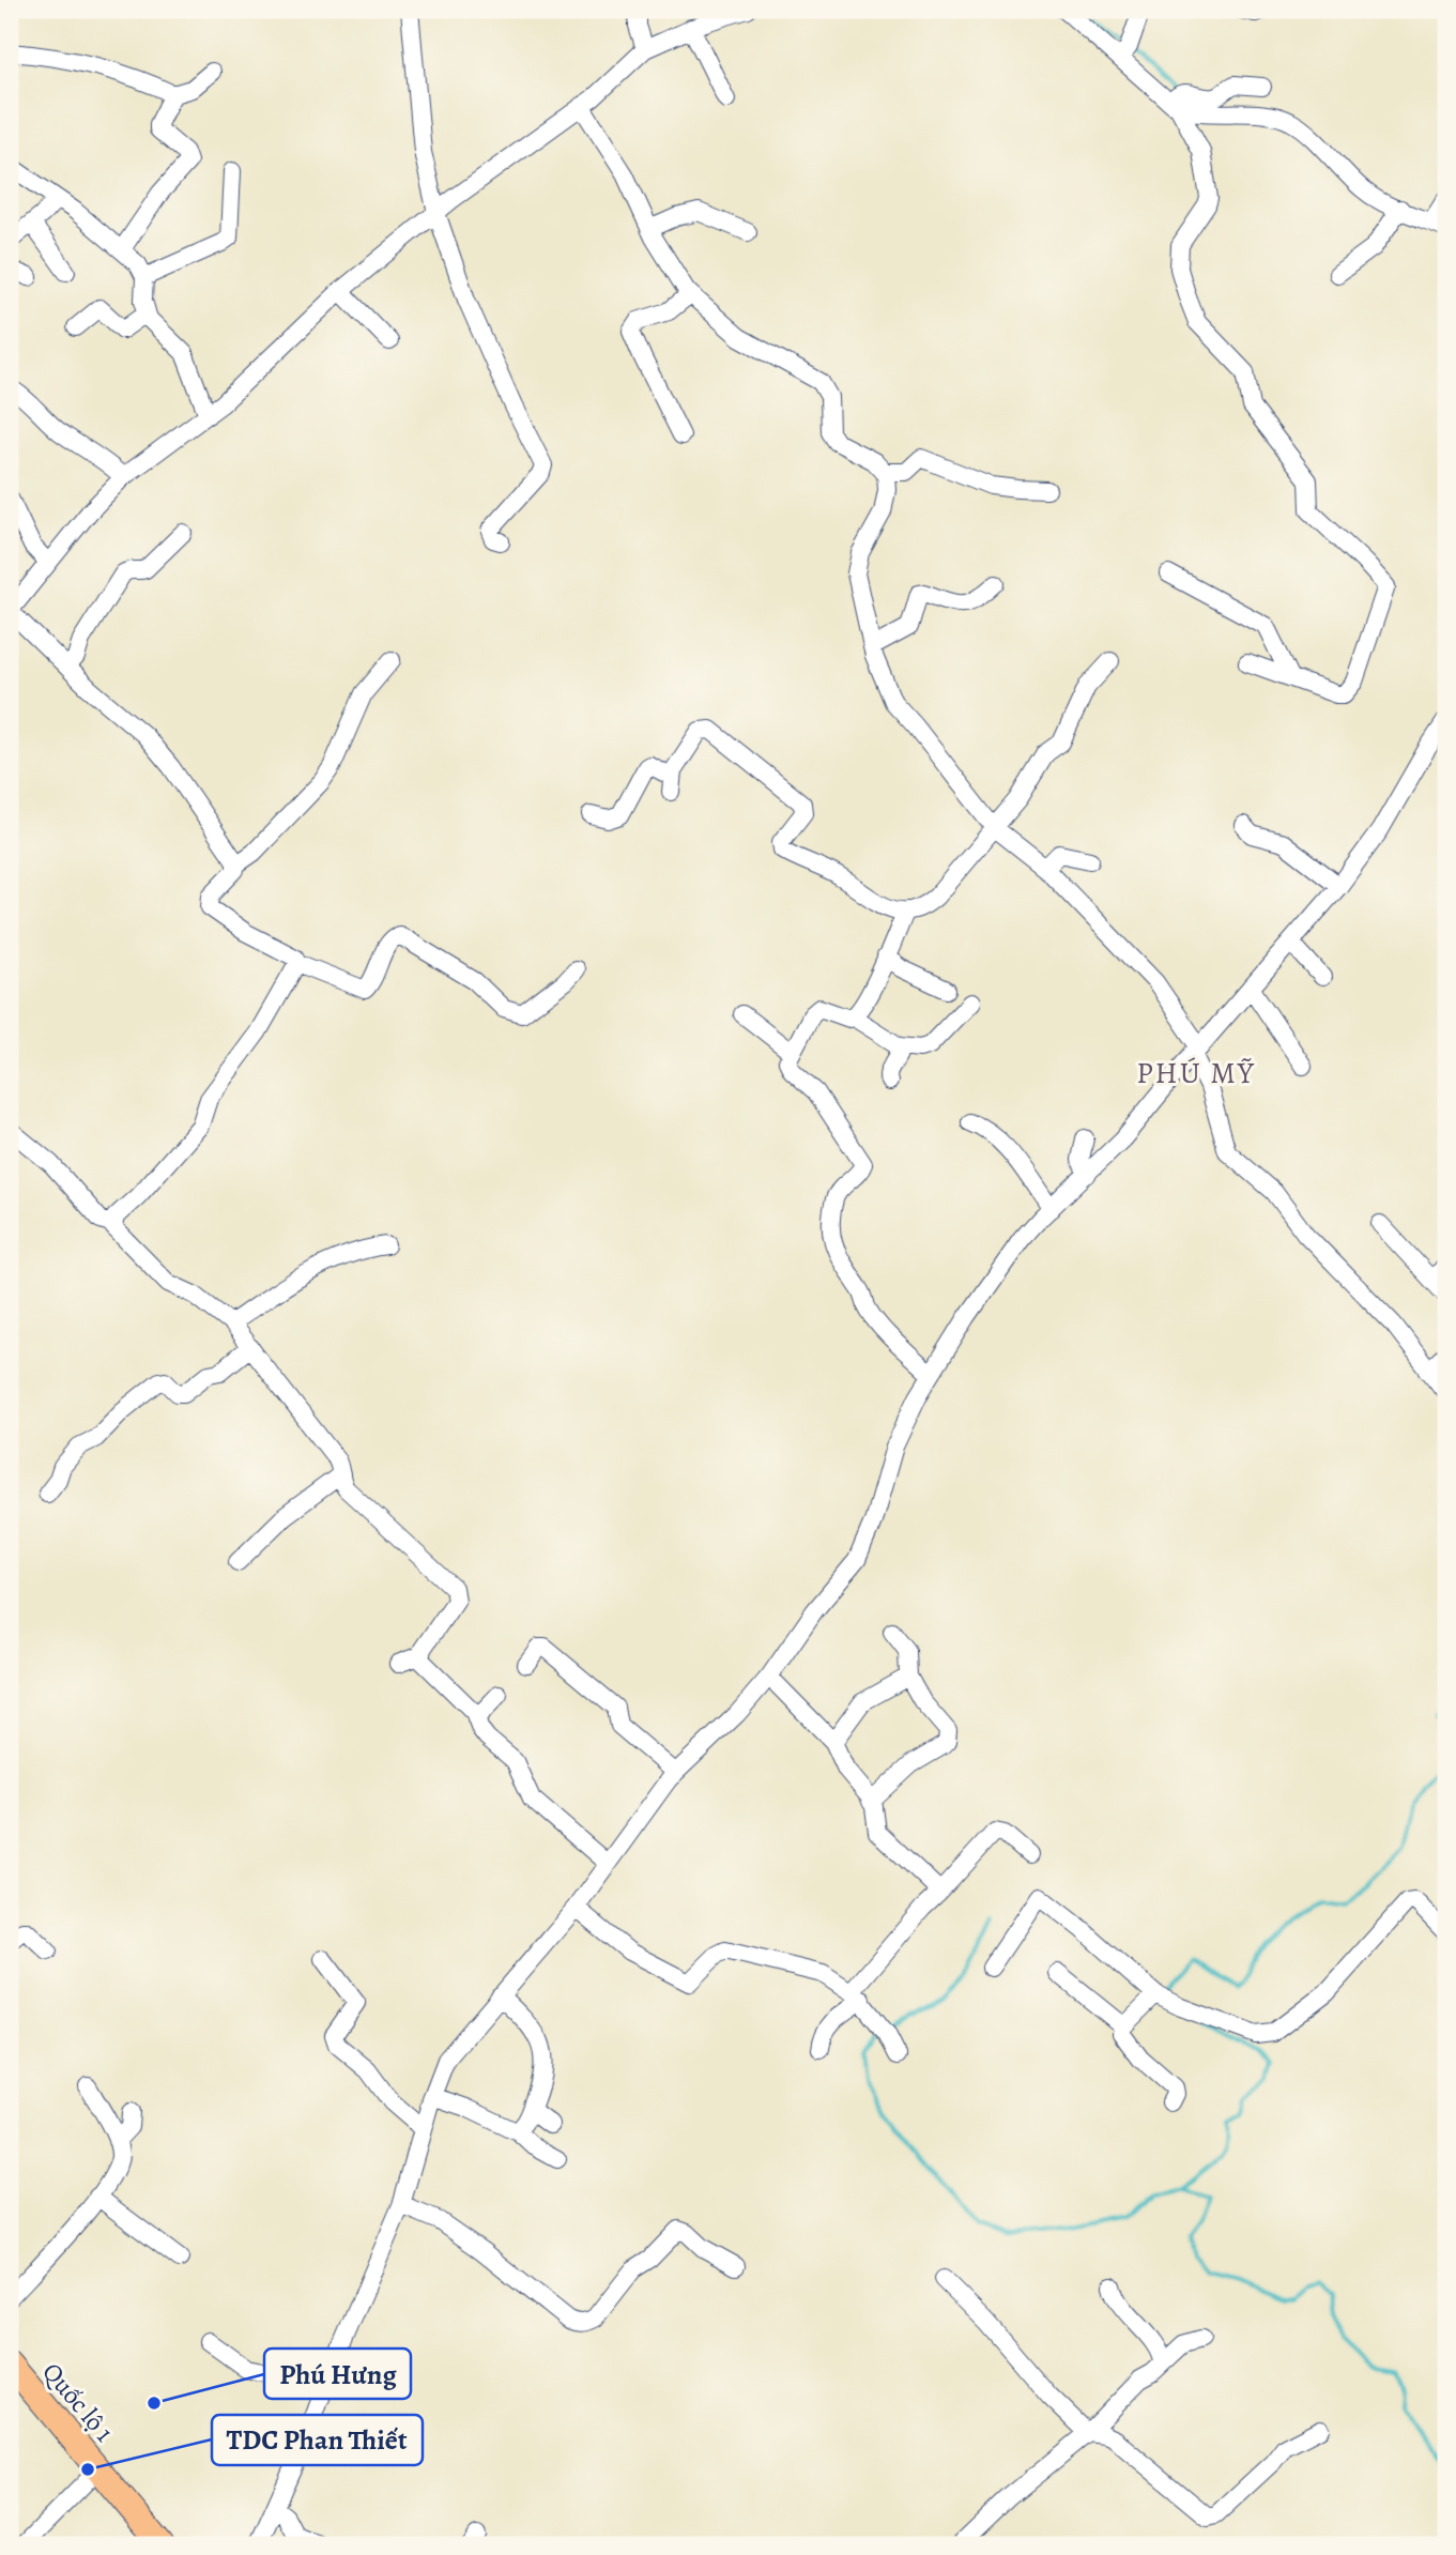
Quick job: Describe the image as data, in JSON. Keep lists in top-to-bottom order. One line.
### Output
{"streets":{"highway":["Quốc lộ 1"]},"districts":["PHÚ MỸ"],"places":["Phú Hưng","TDC Phan Thiết"]}
